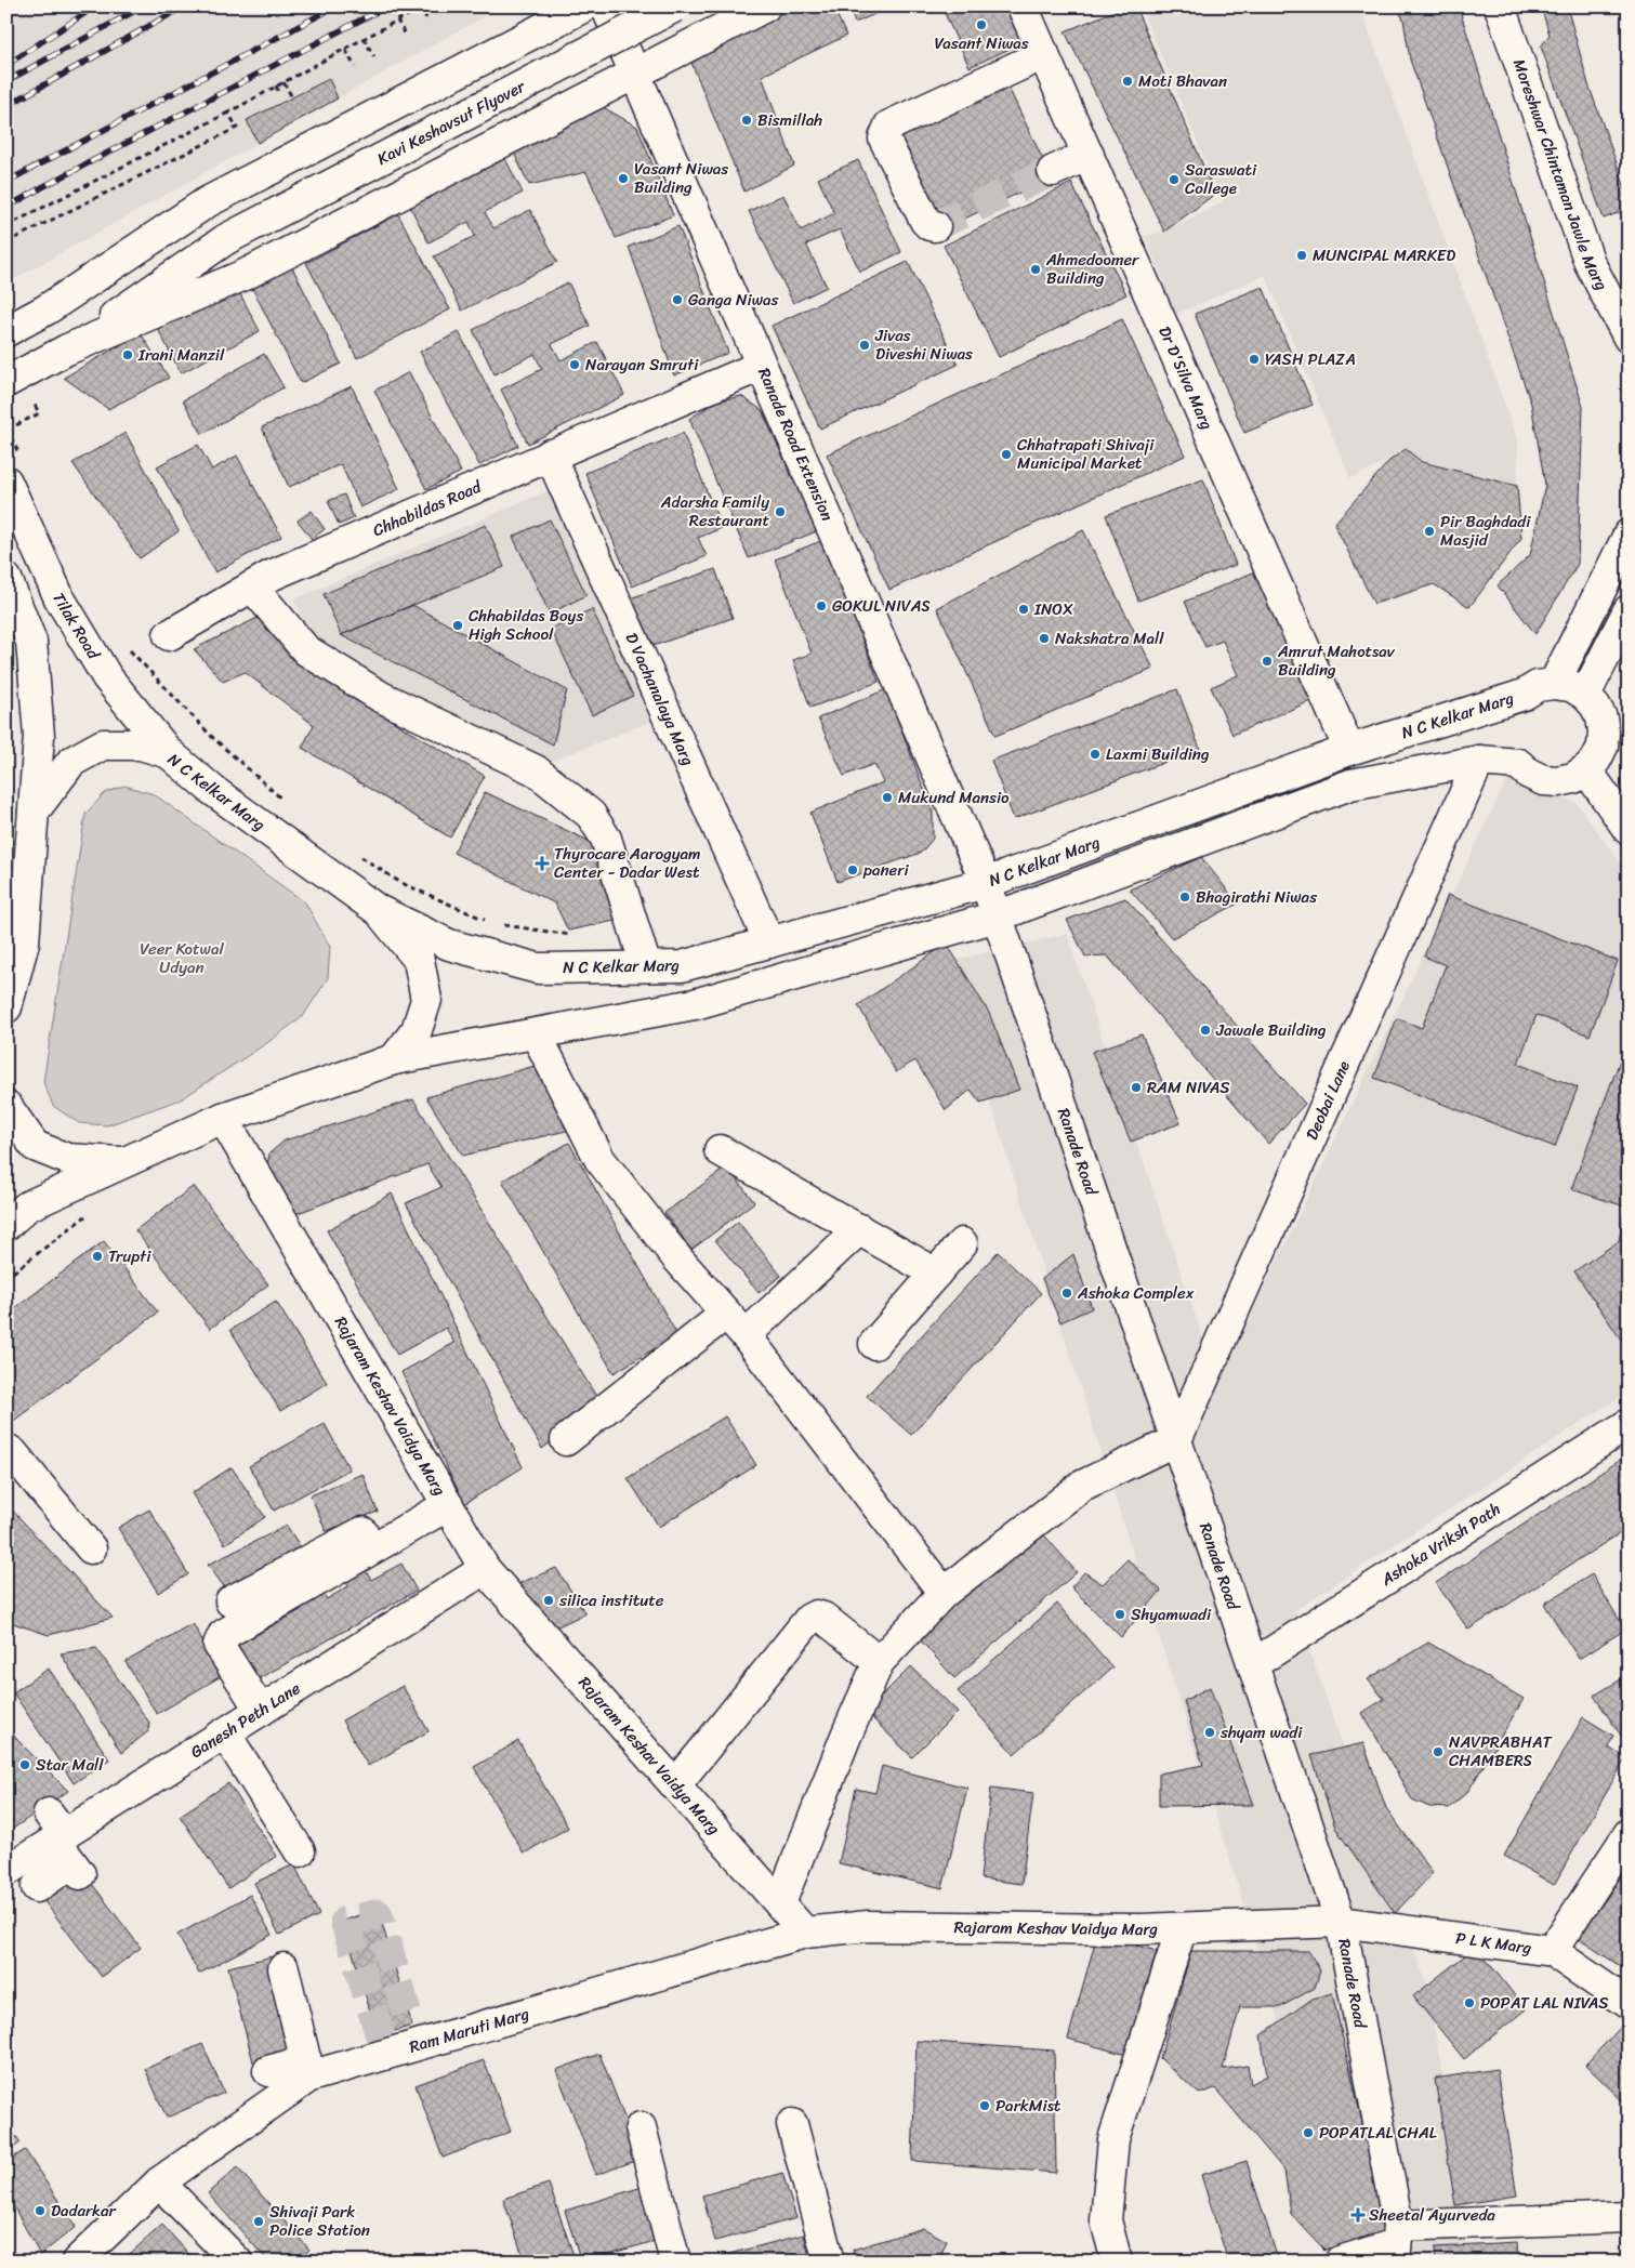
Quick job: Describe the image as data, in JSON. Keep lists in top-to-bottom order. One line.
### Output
{"streets":{"street":["Kavi Keshavsut Flyover","Moreshwar Chintaman Jawle Marg","Dr D'Silva Marg","Ranade Road Extension","Chhabildas Road","Tilak Road","D Vachanalaya Marg","N C Kelkar Marg","Deobai Lane","Ranade Road","Rajaram Keshav Vaidya Marg","Ashoka Vriksh Path","Ganesh Peth Lane","P L K Marg","Ram Maruti Marg"]},"crossings":[["Dr D'Silva Marg","N C Kelkar Marg"],["Ranade Road Extension","Chhabildas Road"],["Ranade Road Extension","N C Kelkar Marg"],["Ranade Road Extension","Ranade Road"],["Chhabildas Road","D Vachanalaya Marg"],["Tilak Road","N C Kelkar Marg"],["D Vachanalaya Marg","N C Kelkar Marg"],["N C Kelkar Marg","Ranade Road"],["Deobai Lane","Ranade Road"],["Ranade Road","Rajaram Keshav Vaidya Marg"],["Ranade Road","Ashoka Vriksh Path"],["Ranade Road","P L K Marg"],["Rajaram Keshav Vaidya Marg","Ganesh Peth Lane"],["Rajaram Keshav Vaidya Marg","P L K Marg"],["Rajaram Keshav Vaidya Marg","Ram Maruti Marg"]],"parks":["Veer Kotwal Udyan"],"places":{"other":["Vasant Niwas","Moti Bhavan","Bismillah","Vasant Niwas Building","Saraswati College","MUNCIPAL MARKED","Ahmedoomer Building","Ganga Niwas","Jivas Diveshi Niwas","Irani Manzil","YASH PLAZA","Narayan Smruti","Chhatrapati Shivaji Municipal Market","Adarsha Family Restaurant","Pir Baghdadi Masjid","GOKUL NIVAS","INOX","Chhabildas Boys High School","Nakshatra Mall","Amrut Mahotsav Building","Laxmi Building","Mukund Mansio","paneri","Bhagirathi Niwas","Jawale Building","RAM NIVAS","Trupti","Ashoka Complex","silica institute","Shyamwadi","shyam wadi","NAVPRABHAT CHAMBERS","Star Mall","POPAT LAL NIVAS","ParkMist","POPATLAL CHAL","Dadarkar","Shivaji Park Police Station"],"health":["Thyrocare Aarogyam Center - Dadar West","Sheetal Ayurveda"]}}
